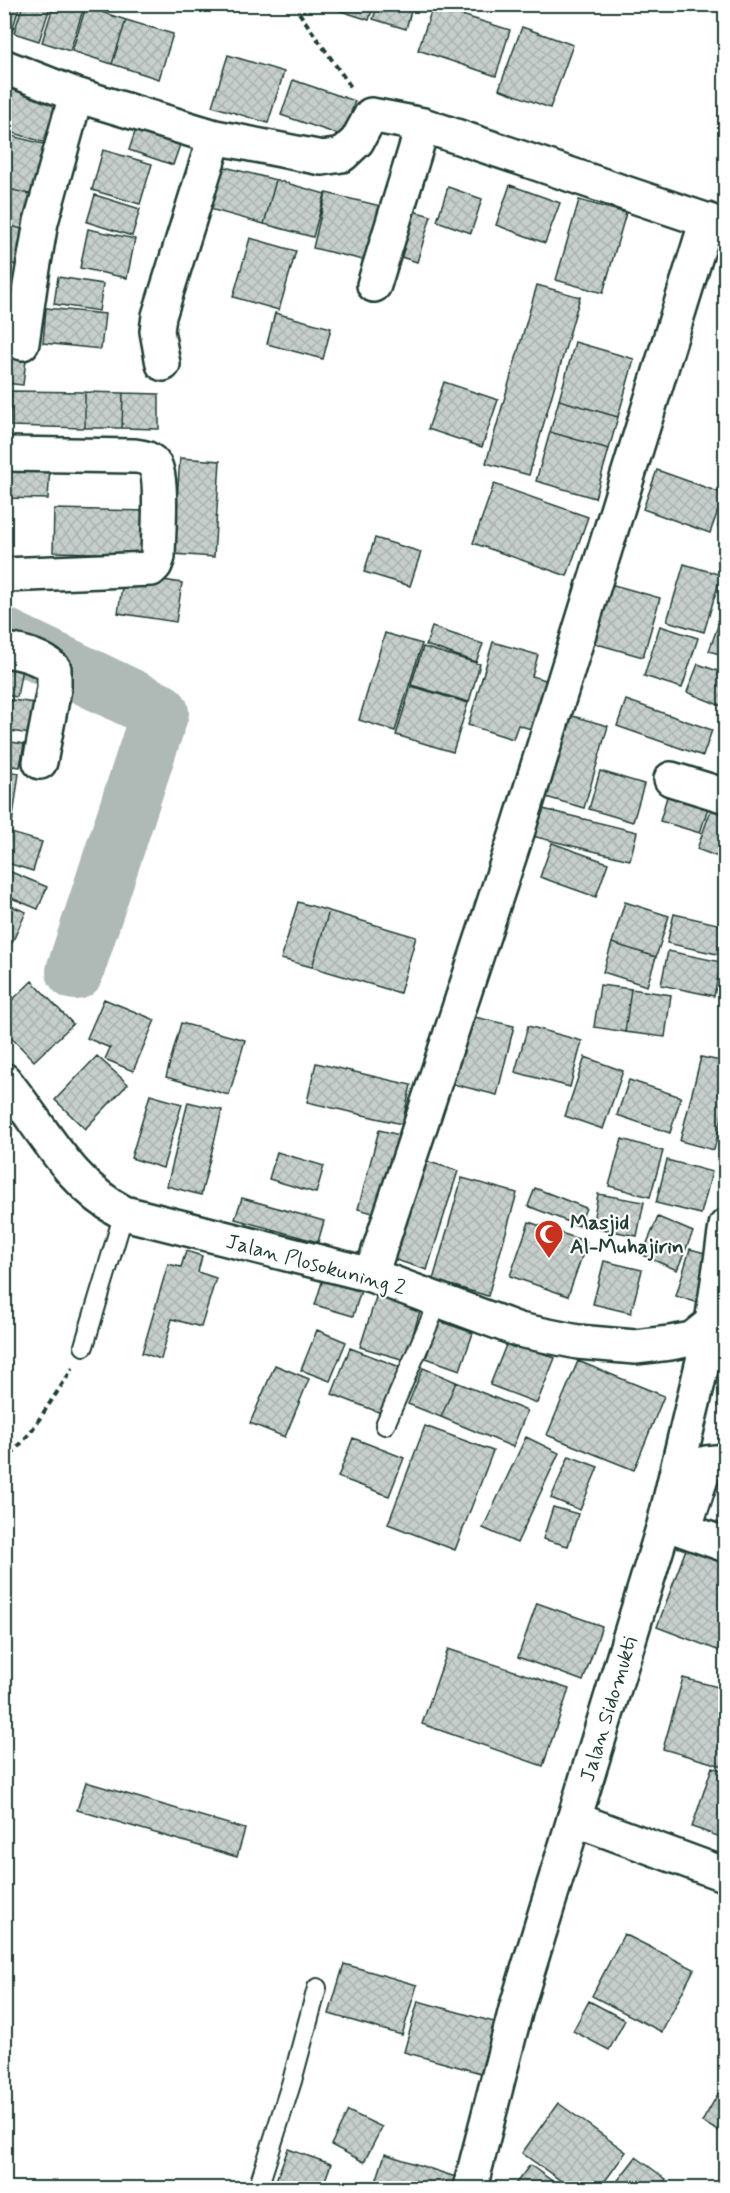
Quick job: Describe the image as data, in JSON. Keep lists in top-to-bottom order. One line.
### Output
{"streets":{"street":["Jalan Plosokuning 2","Jalan Sidomukti"]},"crossings":[["Jalan Plosokuning 2","Jalan Sidomukti"]],"places":{"mosque":["Masjid Al-Muhajirin"]}}
